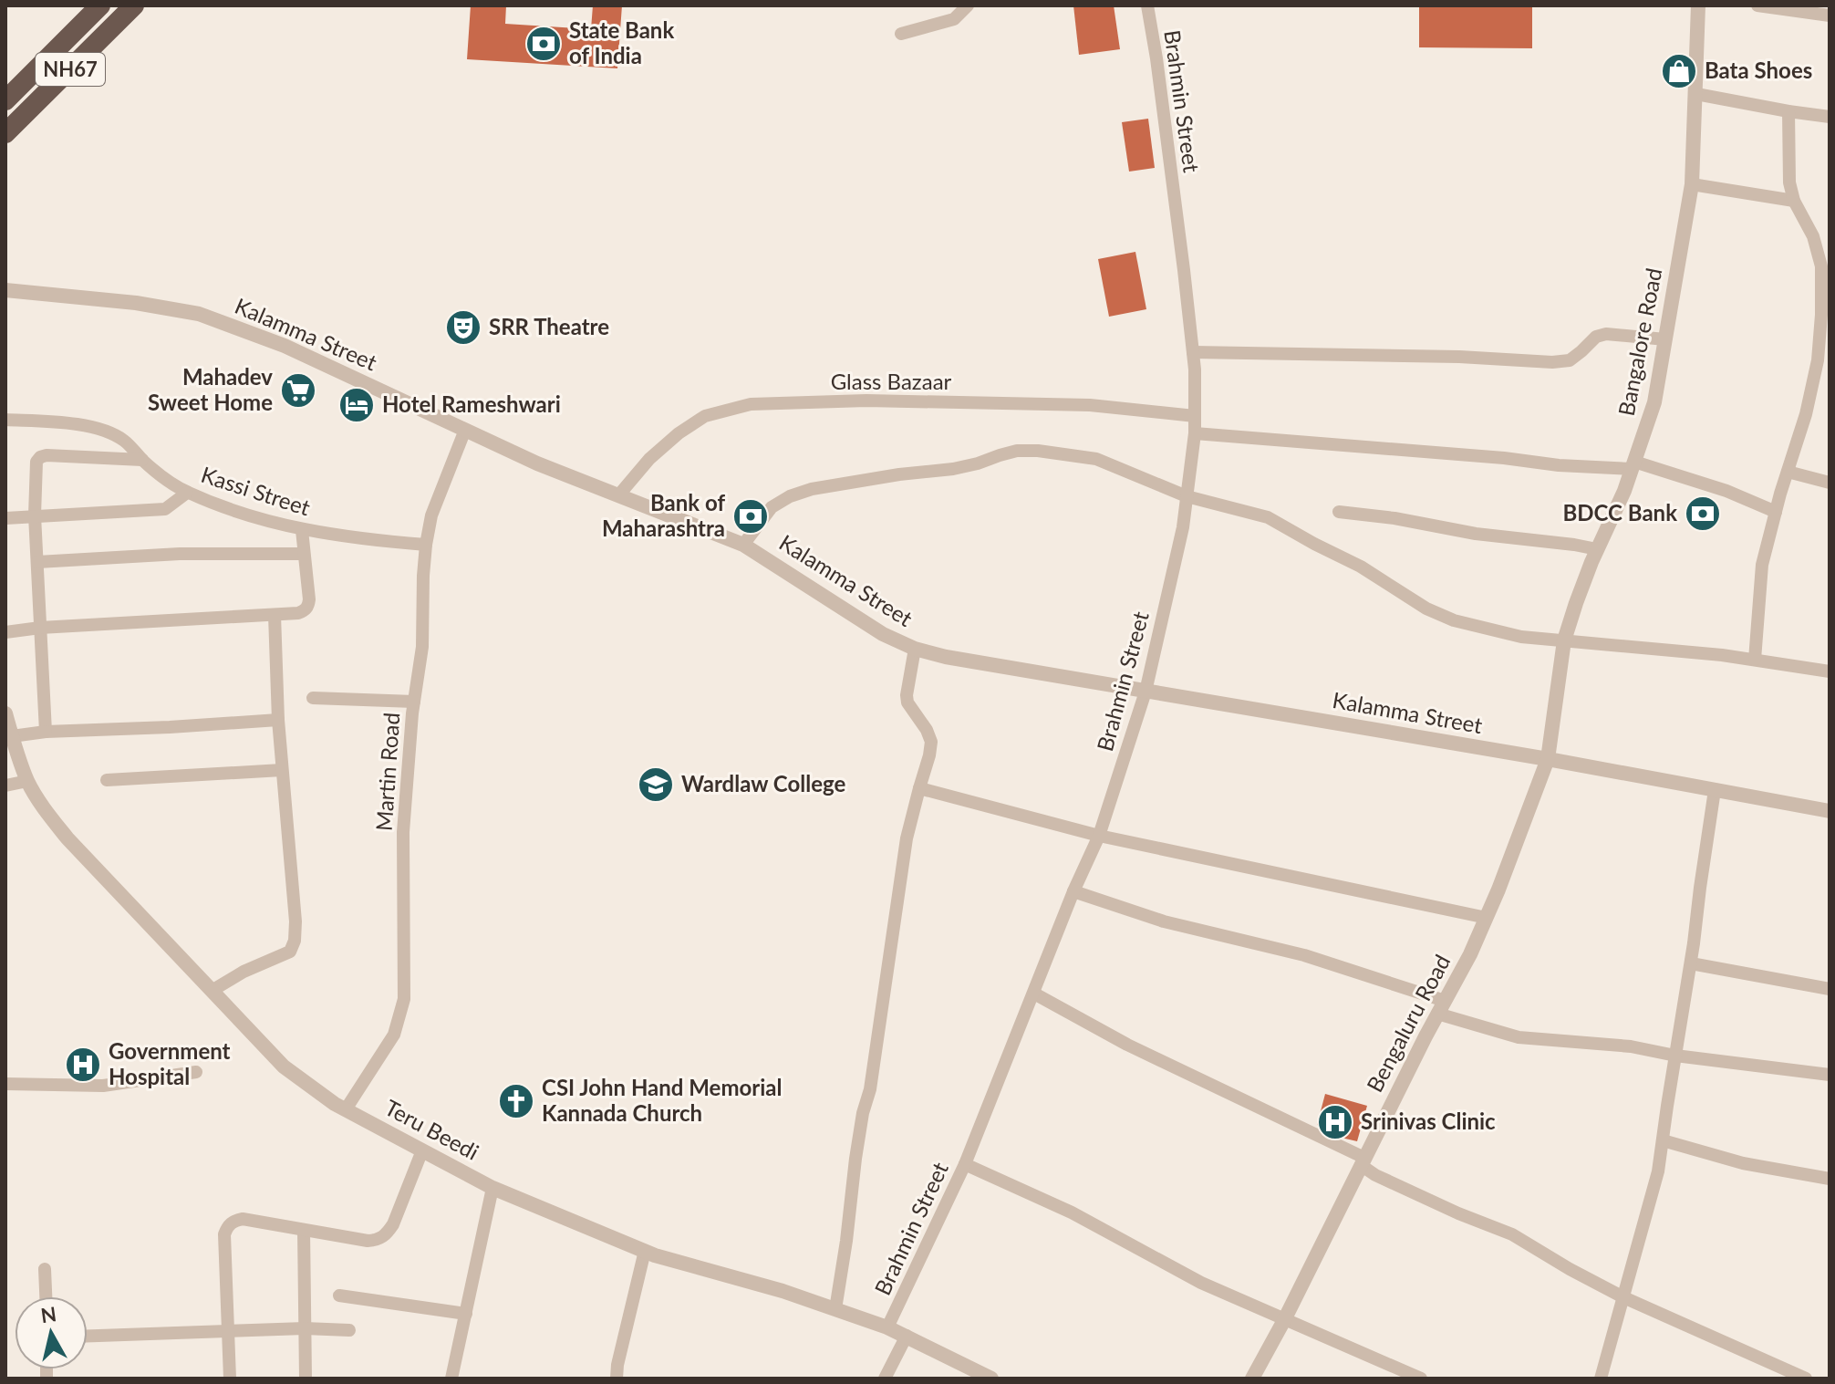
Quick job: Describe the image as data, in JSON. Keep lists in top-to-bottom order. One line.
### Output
{"streets":{"highway":["NH67"],"street":["Brahmin Street","Kalamma Street","Bangalore Road","Glass Bazaar","Kassi Street","Martin Road","Bengaluru Road","Teru Beedi"]},"crossings":[["Brahmin Street","Kalamma Street"],["Brahmin Street","Glass Bazaar"],["Brahmin Street","Teru Beedi"],["Kalamma Street","Bangalore Road"],["Kalamma Street","Glass Bazaar"],["Kalamma Street","Martin Road"],["Kalamma Street","Bengaluru Road"],["Bangalore Road","Bengaluru Road"],["Kassi Street","Martin Road"],["Martin Road","Teru Beedi"]],"places":{"bank":["State Bank of India","BDCC Bank","Bank of Maharashtra"],"shop":["Bata Shoes"],"theatre":["SRR Theatre"],"supermarket":["Mahadev Sweet Home"],"hotel":["Hotel Rameshwari"],"school or university":["Wardlaw College"],"hospital":["Government Hospital","Srinivas Clinic"],"church":["CSI John Hand Memorial Kannada Church"]},"north":"top"}
